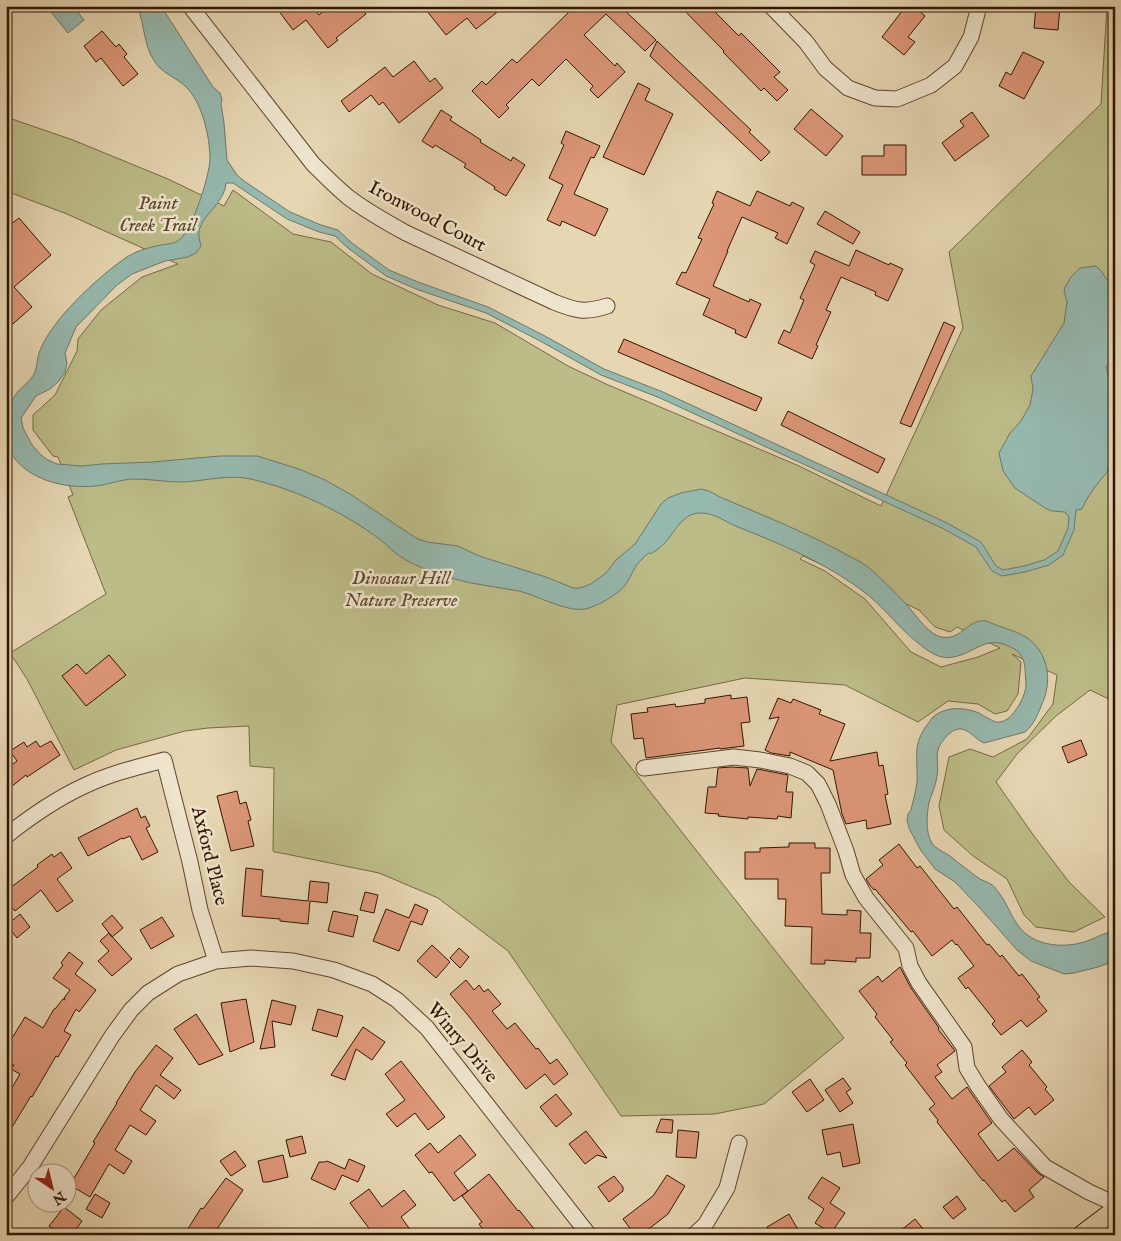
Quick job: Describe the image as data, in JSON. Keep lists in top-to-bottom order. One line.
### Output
{"streets":{"street":["Ironwood Court","Axford Place","Winry Drive"]},"crossings":[["Axford Place","Winry Drive"]],"parks":["Paint Creek Trail","Dinosaur Hill Nature Preserve"],"north":"bottom right"}
